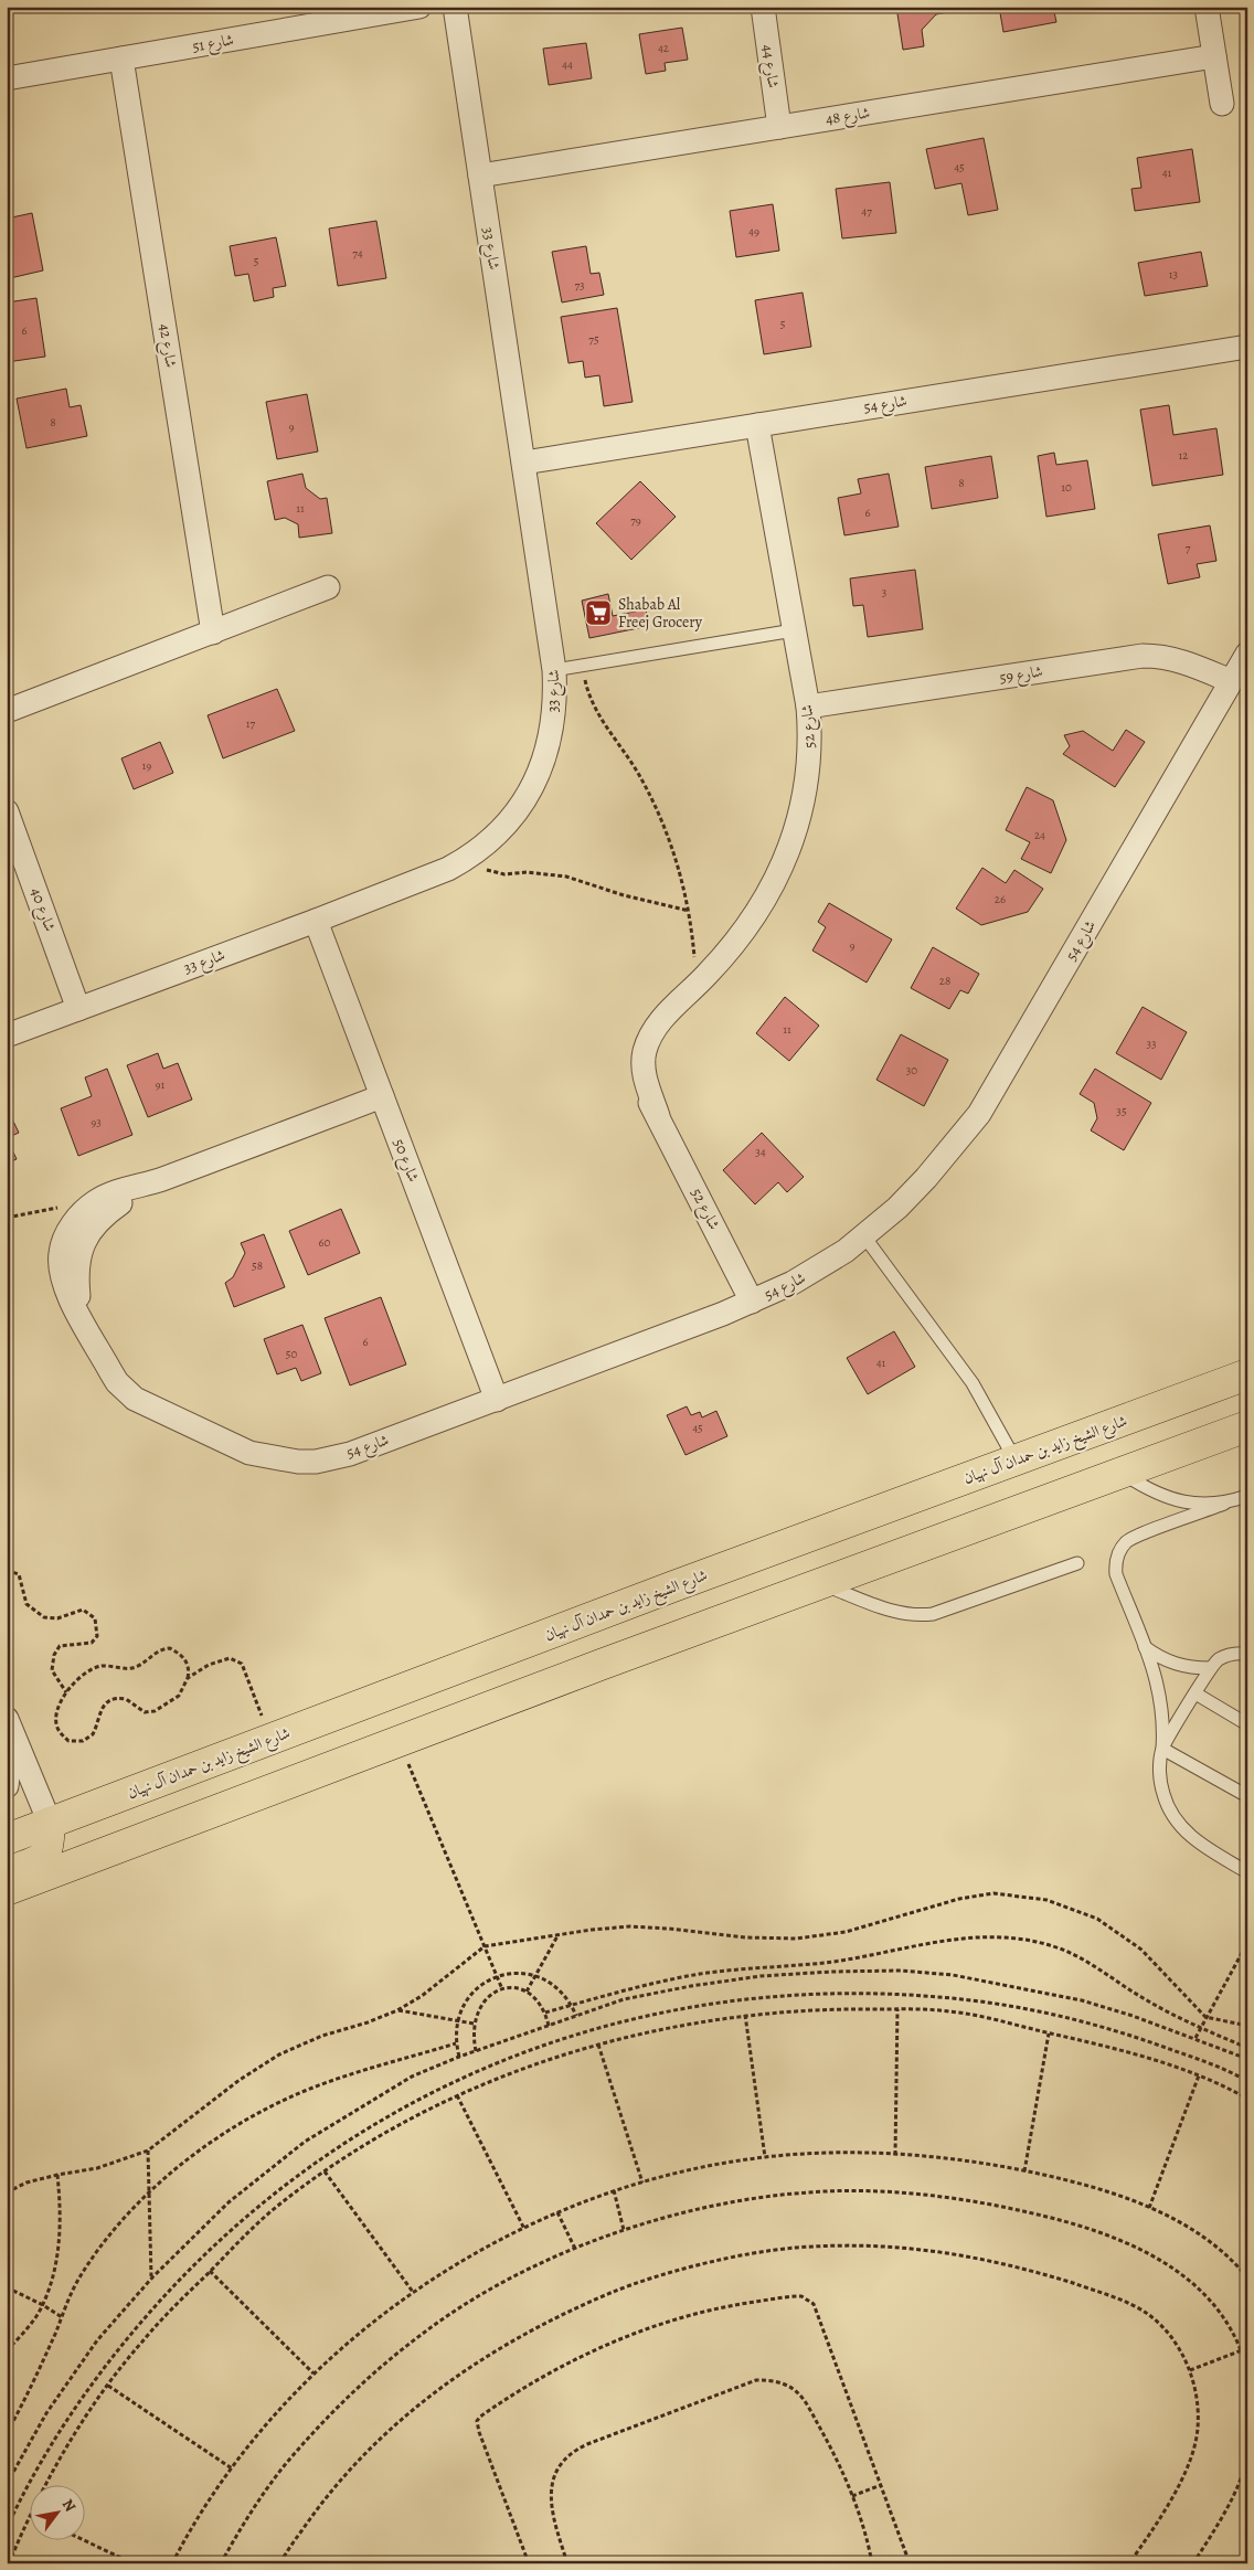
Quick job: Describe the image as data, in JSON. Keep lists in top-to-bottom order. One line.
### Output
{"streets":{"main road":["شارع الشيخ زايد بن حمدان آل نهيان"],"street":["شارع 51","شارع 44","شارع 48","شارع 33","شارع 42","شارع 54","شارع 59","شارع 52","شارع 40","شارع 50"]},"crossings":[["شارع 51","شارع 42"],["شارع 44","شارع 48"],["شارع 48","شارع 33"],["شارع 33","شارع 54"],["شارع 33","شارع 40"],["شارع 33","شارع 50"],["شارع 54","شارع 59"],["شارع 54","شارع 52"],["شارع 54","شارع 50"],["شارع 59","شارع 52"]],"places":{"supermarket":["Shabab Al Freej Grocery"]},"house_numbers":["42","44","45","41","47","49","74","5","13","73","5","6","75","8","9","12","8","10","11","6","79","7","3","17","19","24","26","9","28","11","33","30","91","35","93","34","60","58","6","50","41","45"],"north":"top right"}
